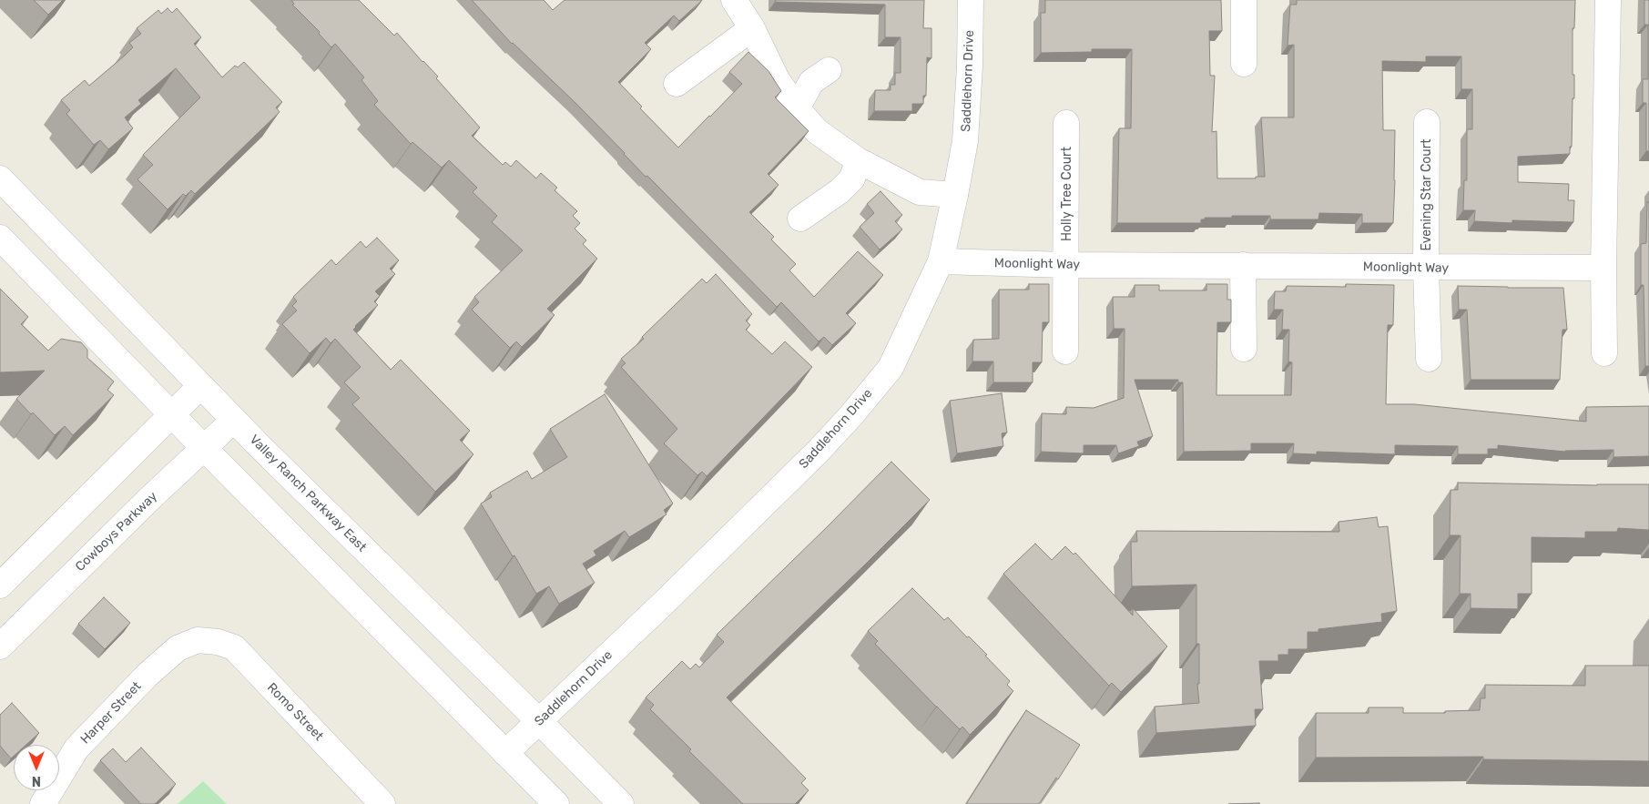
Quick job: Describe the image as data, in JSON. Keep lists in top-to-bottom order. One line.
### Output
{"streets":{"street":["Saddlehorn Drive","Holly Tree Court","Evening Star Court","Moonlight Way","Valley Ranch Parkway East","Cowboys Parkway","Romo Street","Harper Street"]},"crossings":[["Saddlehorn Drive","Moonlight Way"],["Saddlehorn Drive","Valley Ranch Parkway East"],["Holly Tree Court","Moonlight Way"],["Evening Star Court","Moonlight Way"],["Valley Ranch Parkway East","Cowboys Parkway"],["Romo Street","Harper Street"]],"north":"bottom"}
